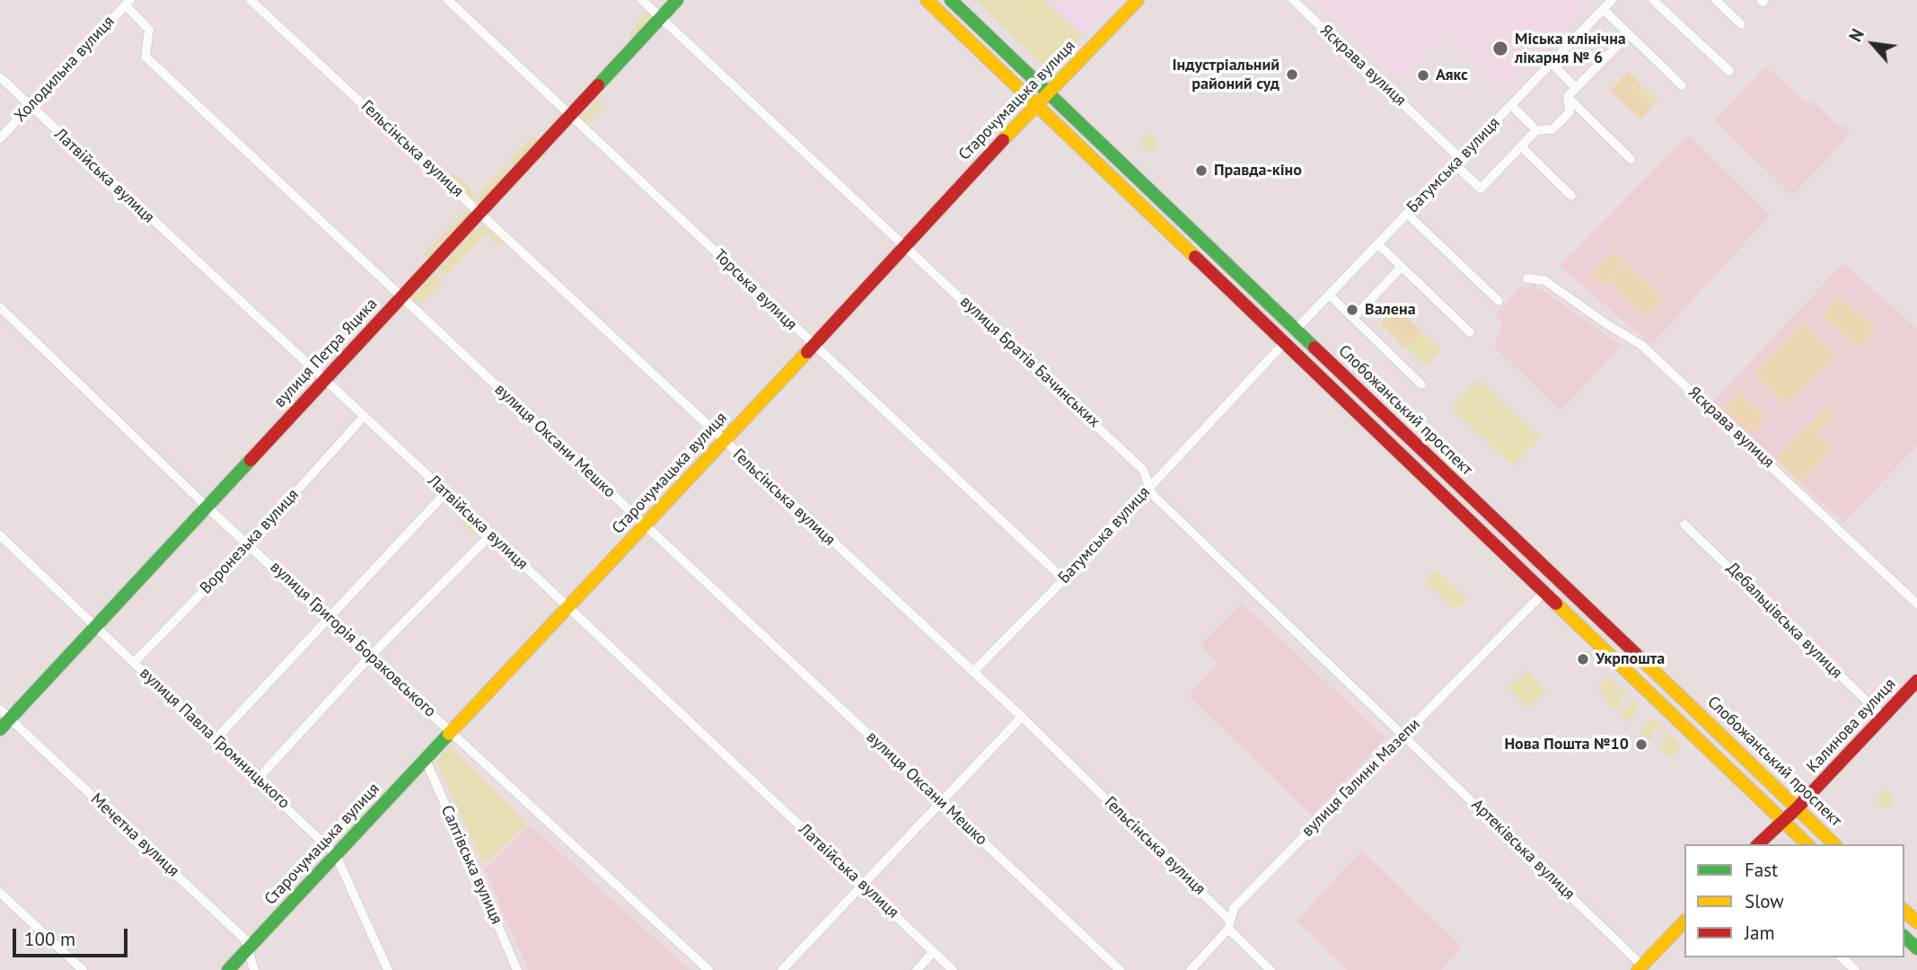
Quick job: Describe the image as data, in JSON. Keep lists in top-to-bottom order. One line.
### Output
{"streets":{"main road":["Старочумацька вулиця","вулиця Петра Яцика","Слобожанський проспект","Калинова вулиця"],"street":["Яскрава вулиця","Холодильна вулиця","Гельсінська вулиця","Батумська вулиця","Латвійська вулиця","Торська вулиця","вулиця Братів Бачинських","вулиця Оксани Мешко","Воронезька вулиця","Дебальцівська вулиця","вулиця Григорія Бораковського","вулиця Павла Громницького","вулиця Галини Мазепи","Мечетна вулиця","Артеківська вулиця","Салтівська вулиця"]},"crossings":[["Яскрава вулиця","Батумська вулиця"],["Холодильна вулиця","Латвійська вулиця"],["Холодильна вулиця","вулиця Оксани Мешко"],["Старочумацька вулиця","Гельсінська вулиця"],["Старочумацька вулиця","Латвійська вулиця"],["Старочумацька вулиця","Торська вулиця"],["Старочумацька вулиця","вулиця Братів Бачинських"],["Старочумацька вулиця","Слобожанський проспект"],["Старочумацька вулиця","вулиця Оксани Мешко"],["Старочумацька вулиця","вулиця Григорія Бораковського"],["Старочумацька вулиця","вулиця Павла Громницького"],["Старочумацька вулиця","Мечетна вулиця"],["Старочумацька вулиця","Салтівська вулиця"],["Гельсінська вулиця","Батумська вулиця"],["Гельсінська вулиця","вулиця Петра Яцика"],["Гельсінська вулиця","вулиця Галини Мазепи"],["Батумська вулиця","Торська вулиця"],["Батумська вулиця","вулиця Братів Бачинських"],["Батумська вулиця","Слобожанський проспект"],["Латвійська вулиця","вулиця Петра Яцика"],["Латвійська вулиця","Воронезька вулиця"],["Торська вулиця","вулиця Петра Яцика"],["вулиця Петра Яцика","вулиця Братів Бачинських"],["вулиця Петра Яцика","вулиця Оксани Мешко"],["вулиця Петра Яцика","вулиця Григорія Бораковського"],["вулиця Петра Яцика","вулиця Павла Громницького"],["вулиця Петра Яцика","Мечетна вулиця"],["вулиця Братів Бачинських","вулиця Галини Мазепи"],["вулиця Братів Бачинських","Артеківська вулиця"],["Слобожанський проспект","Калинова вулиця"],["Воронезька вулиця","вулиця Григорія Бораковського"],["Воронезька вулиця","вулиця Павла Громницького"],["Дебальцівська вулиця","Калинова вулиця"],["вулиця Галини Мазепи","Артеківська вулиця"]],"places":["Міська клінічна лікарня № 6","Індустріальний районий суд","Аякс","Правда-кіно","Валена","Укрпошта","Нова Пошта №10"],"legend":["Fast","Slow","Jam"],"scale_bar":"100 m","north":"top left"}
